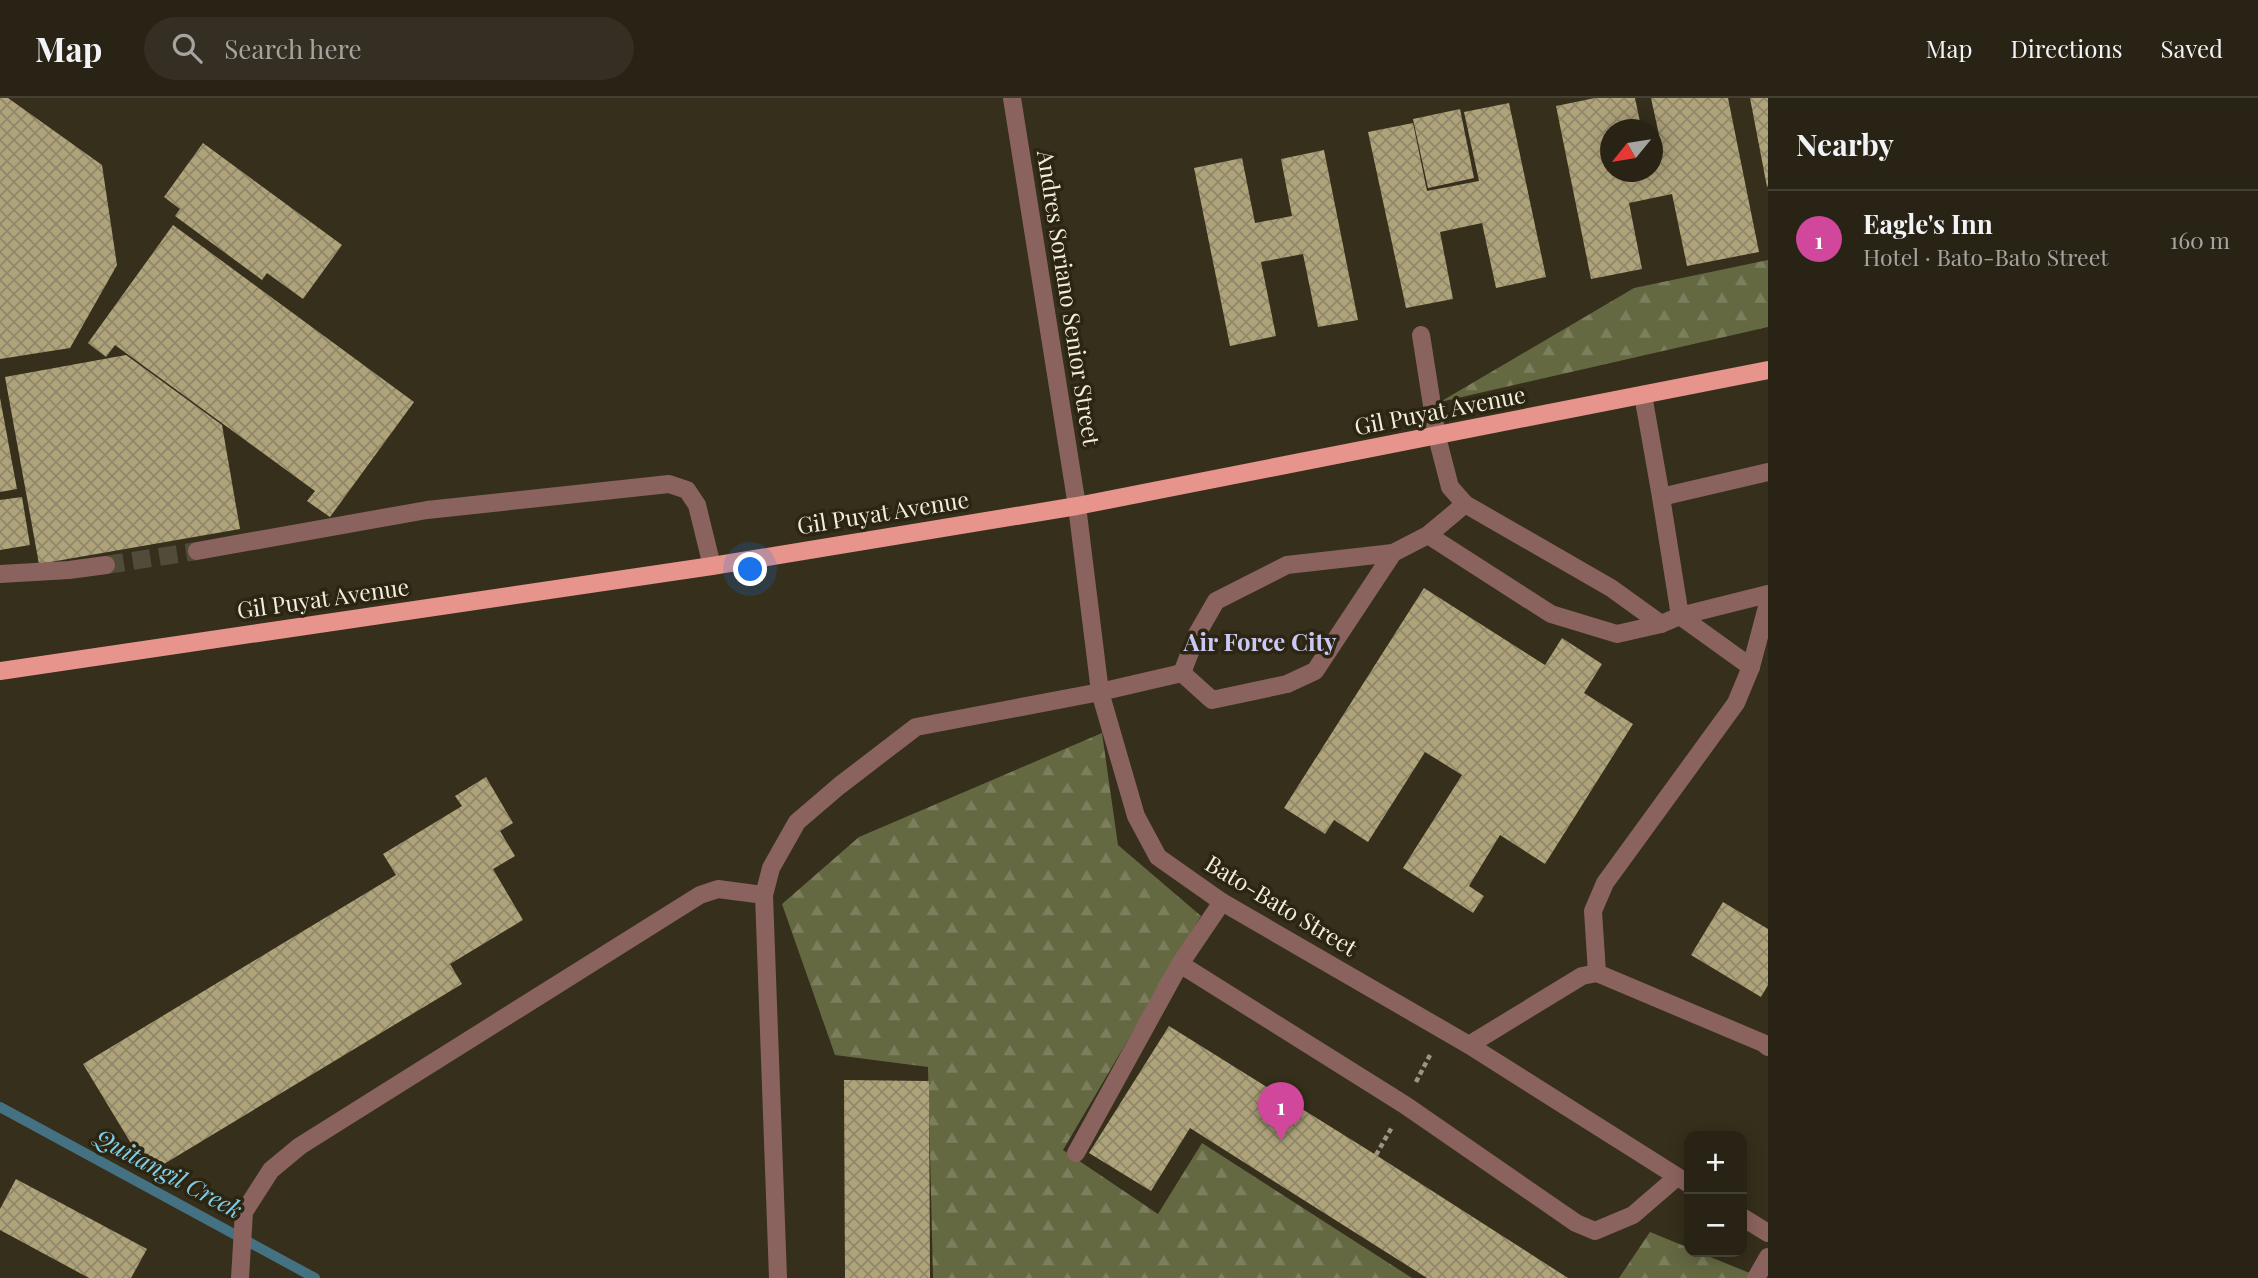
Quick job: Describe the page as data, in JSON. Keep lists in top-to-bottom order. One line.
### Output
{"streets":{"main road":["Gil Puyat Avenue"],"street":["Andres Soriano Senior Street","Bato-Bato Street"]},"crossings":[["Andres Soriano Senior Street","Gil Puyat Avenue"],["Andres Soriano Senior Street","Bato-Bato Street"],["Gil Puyat Avenue","Bato-Bato Street"]],"districts":["Air Force City"],"water":["Quitangil Creek"],"north":"bottom left","page":{"header":"Map","search":"Search here","nav":["Map","Directions","Saved"],"heading":"Nearby","list":[{"mark":"1","name":"Eagle's Inn","note":"Hotel · Bato-Bato Street","value":"160 m"}],"pins":"1","map_buttons":["+","−"]}}
